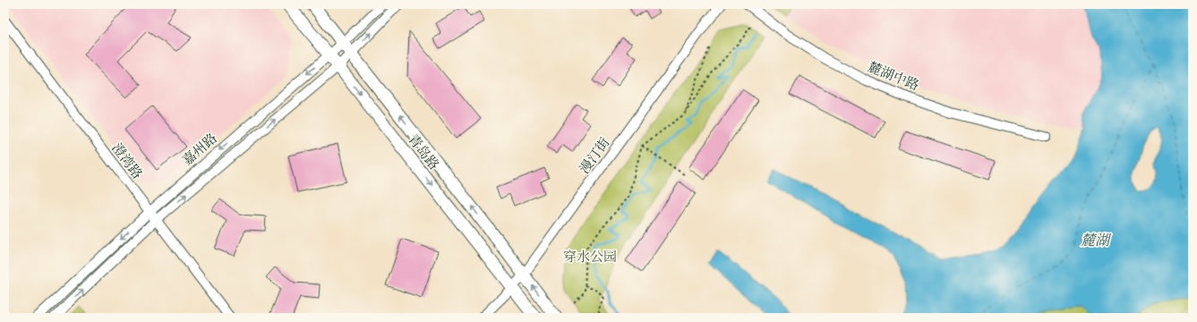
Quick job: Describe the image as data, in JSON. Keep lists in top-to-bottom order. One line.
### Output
{"streets":{"main road":["青岛路"],"street":["麓湖中路","嘉州路","漫汀街","澄湾路"]},"crossings":[["嘉州路","青岛路"],["嘉州路","澄湾路"],["青岛路","漫汀街"]],"water":["麓湖"],"parks":["穿水公园"]}
